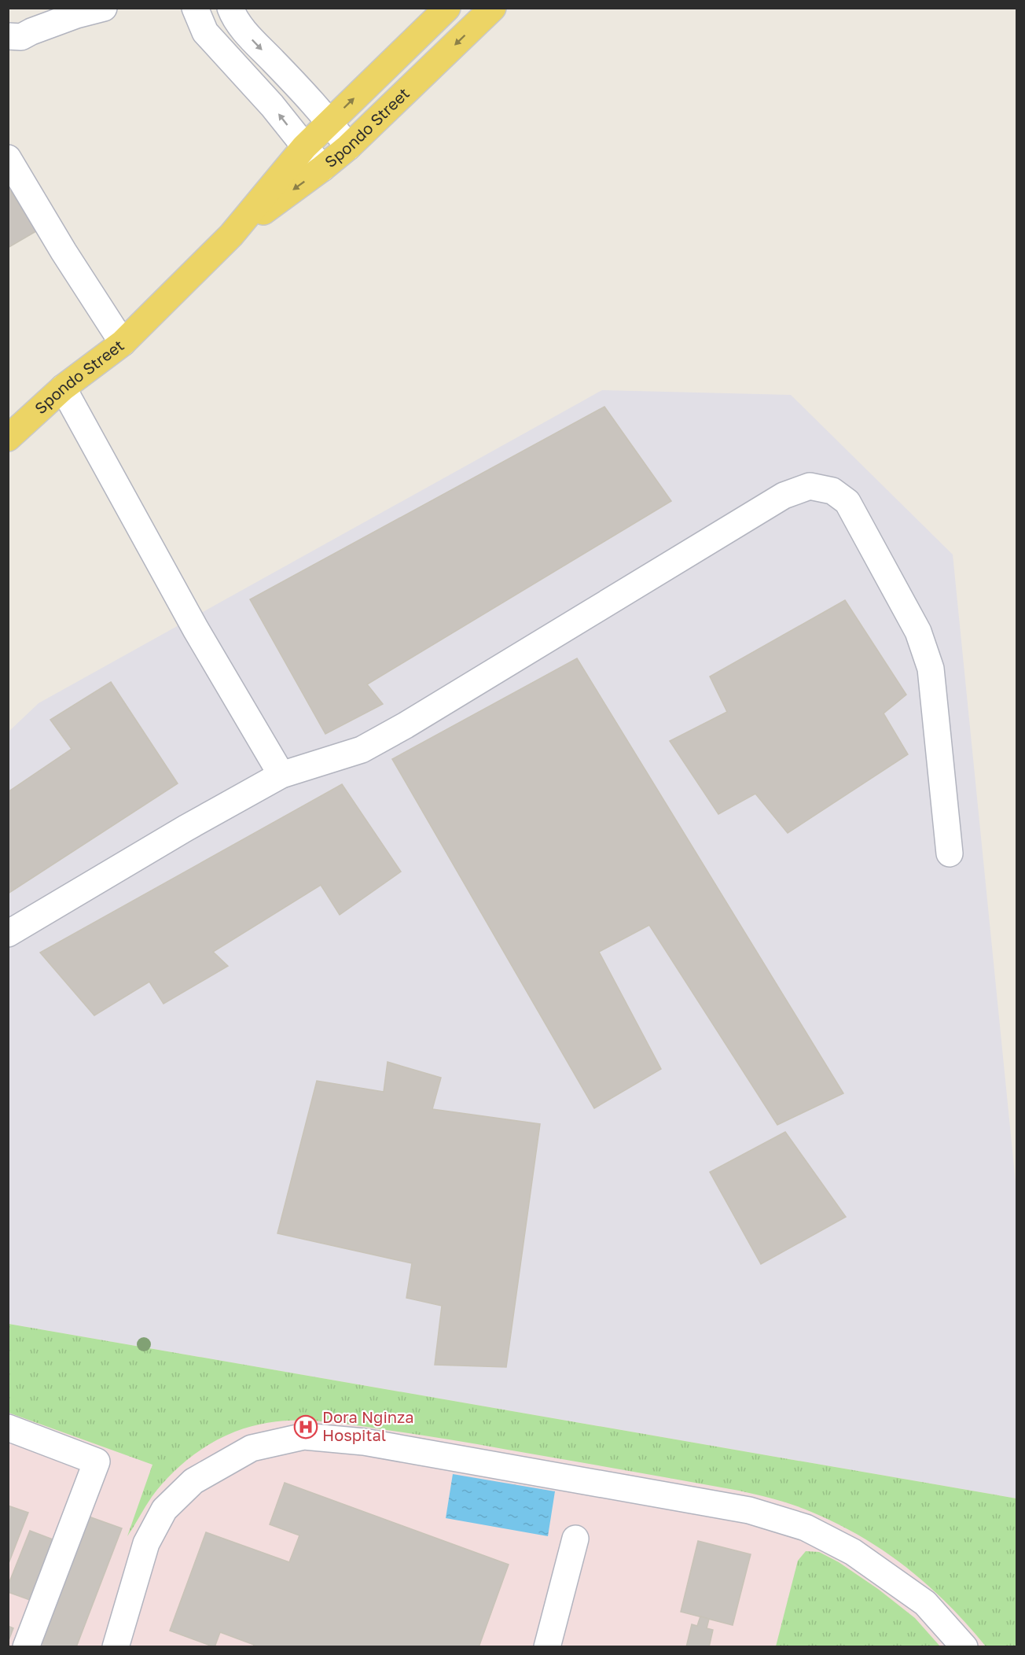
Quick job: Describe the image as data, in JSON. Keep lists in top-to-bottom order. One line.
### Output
{"streets":{"main road":["Spondo Street"]},"places":{"hospital":["Dora Nginza Hospital"]}}
